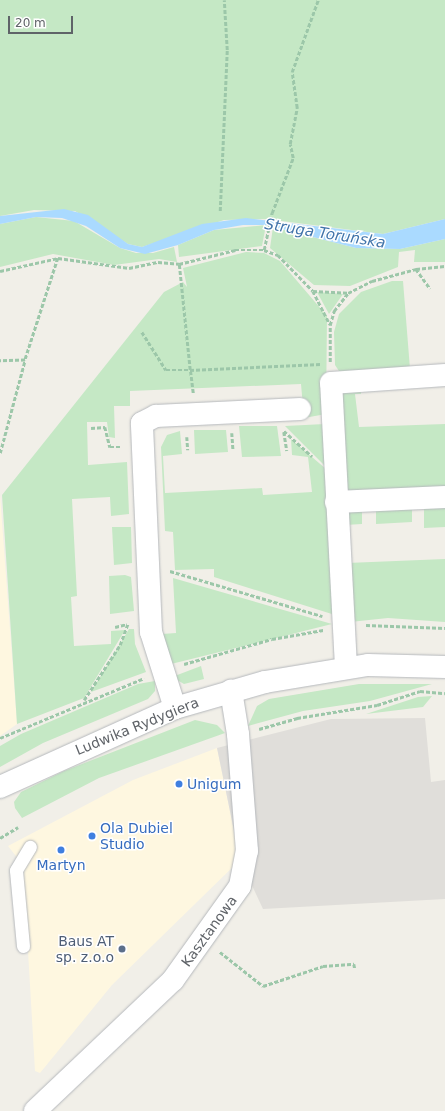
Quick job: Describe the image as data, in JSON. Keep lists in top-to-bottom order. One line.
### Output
{"streets":{"street":["Ludwika Rydygiera","Kasztanowa"]},"crossings":[["Ludwika Rydygiera","Kasztanowa"]],"water":["Struga Toruńska"],"places":["Unigum","Ola Dubiel Studio","Martyn","Baus AT sp. z.o.o"],"scale_bar":"20 m"}
